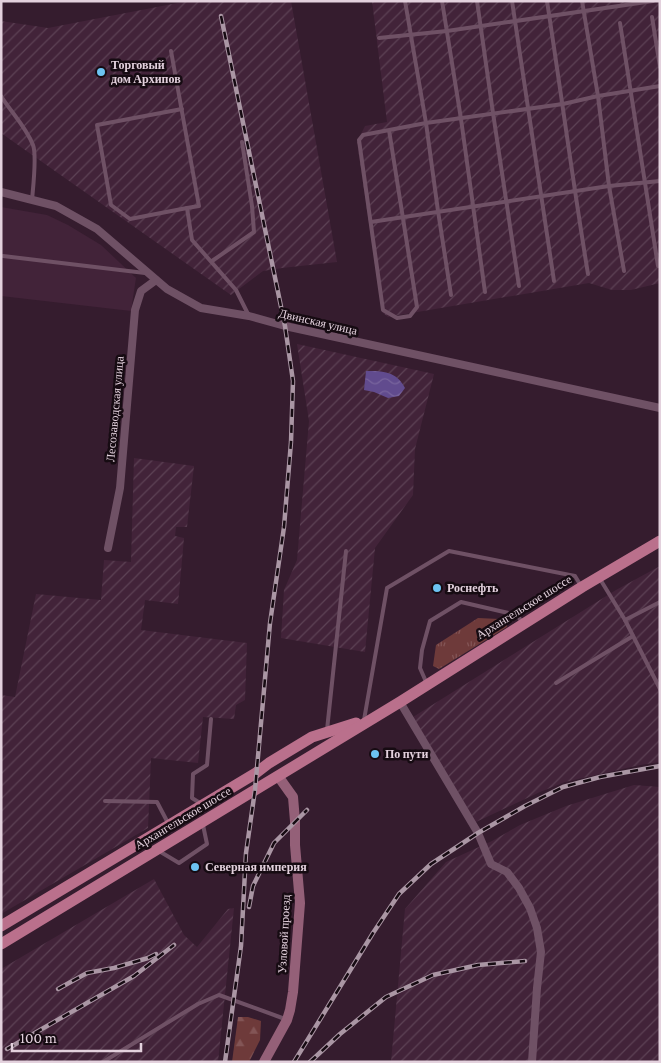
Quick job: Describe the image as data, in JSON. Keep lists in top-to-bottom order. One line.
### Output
{"streets":{"main road":["Архангельское шоссе"],"street":["Двинская улица","Лесозаводская улица","Узловой проезд"]},"crossings":[["Двинская улица","Лесозаводская улица"],["Архангельское шоссе","Узловой проезд"]],"places":["Торговый дом Архипов","Роснефть","По пути","Северная империя"],"scale_bar":"100 m"}
